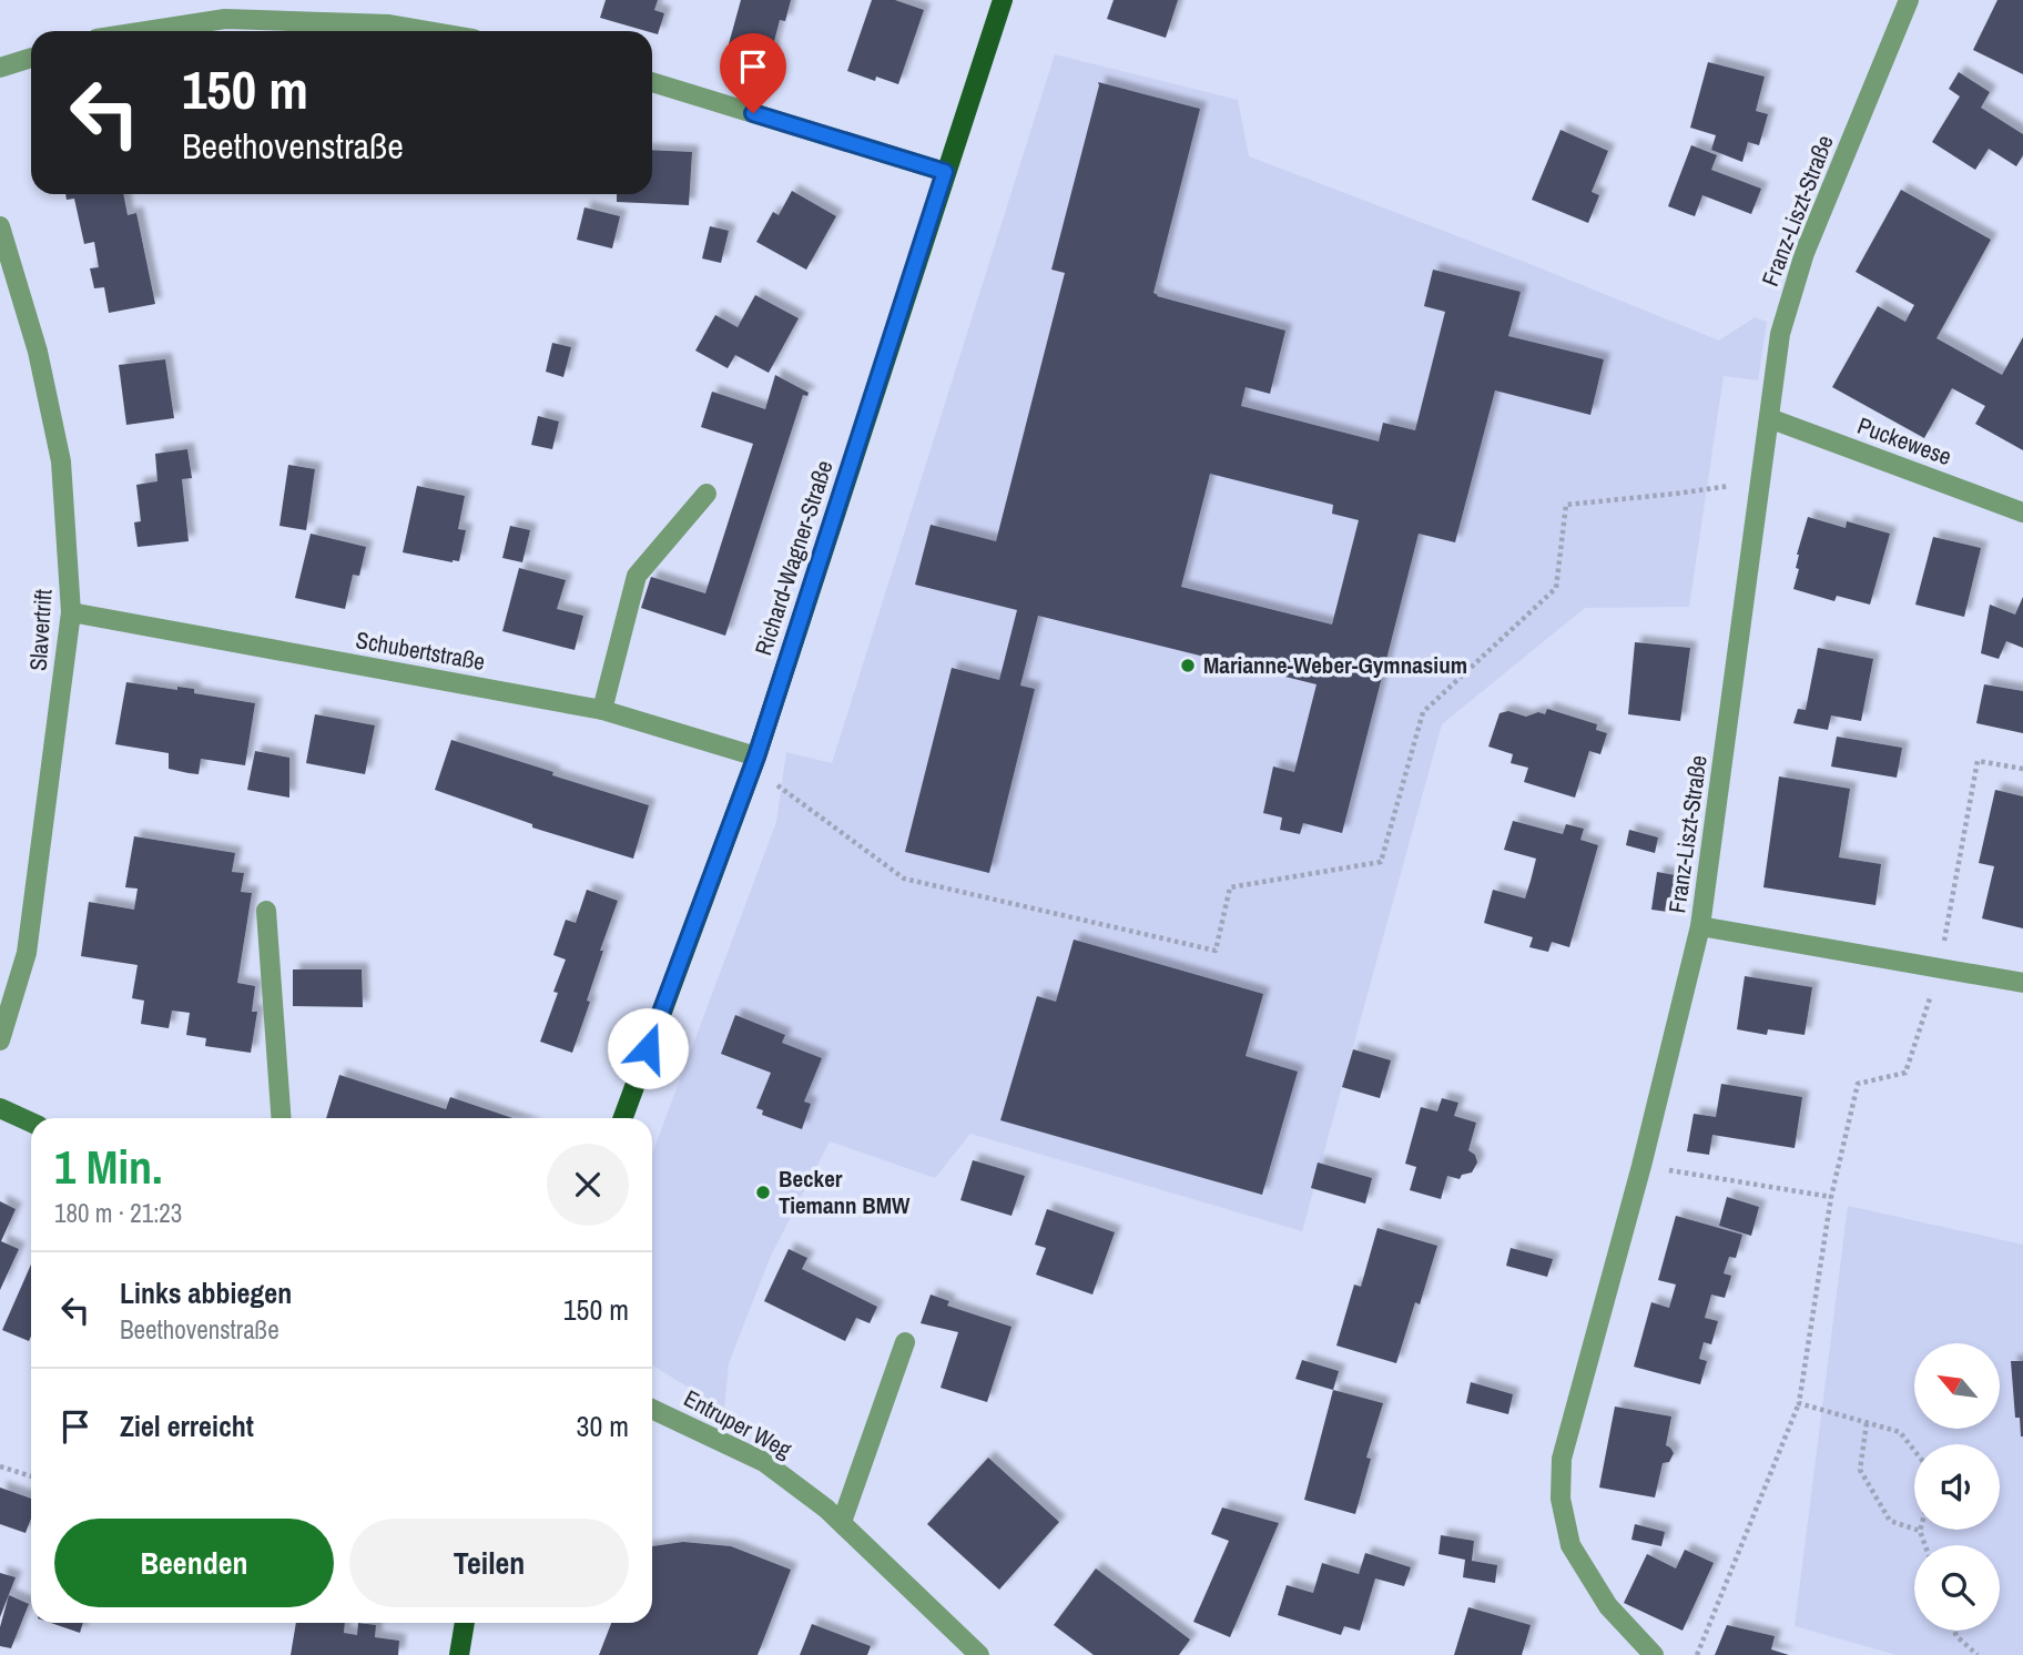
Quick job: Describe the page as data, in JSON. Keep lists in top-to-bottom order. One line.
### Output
{"streets":{"main road":["Richard-Wagner-Straße"],"street":["Franz-Liszt-Straße","Puckewese","Slavertrift","Schubertstraße","Entruper Weg"]},"crossings":[["Franz-Liszt-Straße","Puckewese"],["Richard-Wagner-Straße","Schubertstraße"],["Slavertrift","Schubertstraße"]],"places":["Marianne-Weber-Gymnasium","Becker Tiemann BMW"],"north":"top left","page":{"turn":["150 m","Beethovenstraße"],"heading":["1 Min.","180 m · 21:23"],"list":[{"name":"Links abbiegen","note":"Beethovenstraße","value":"150 m"},{"name":"Ziel erreicht","value":"30 m"}],"buttons":["Beenden","Teilen"]}}
